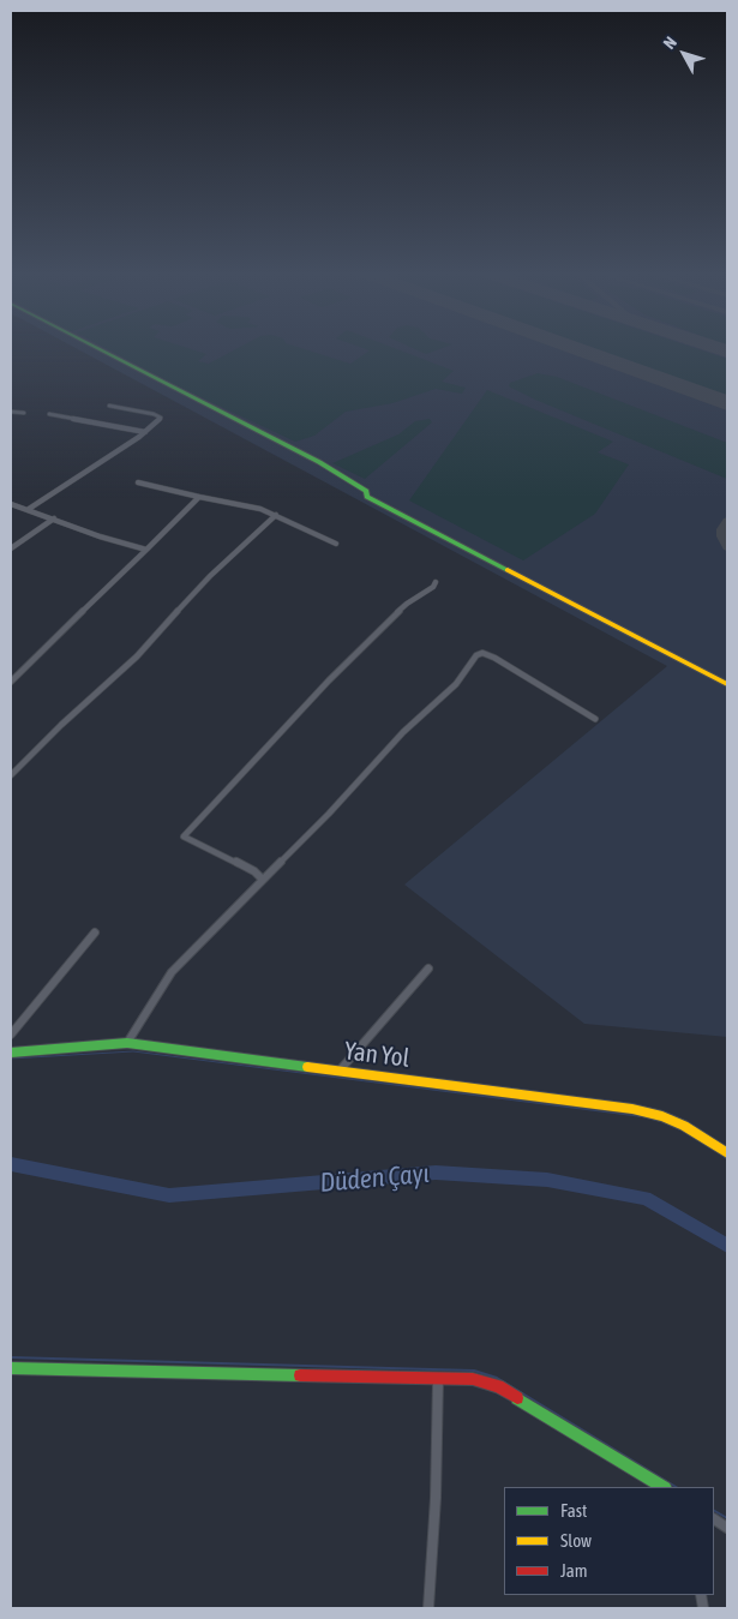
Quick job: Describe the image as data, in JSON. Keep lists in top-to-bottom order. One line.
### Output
{"streets":{"street":["Yan Yol"]},"water":["Düden Çayı"],"legend":["Fast","Slow","Jam"],"north":"top left"}
